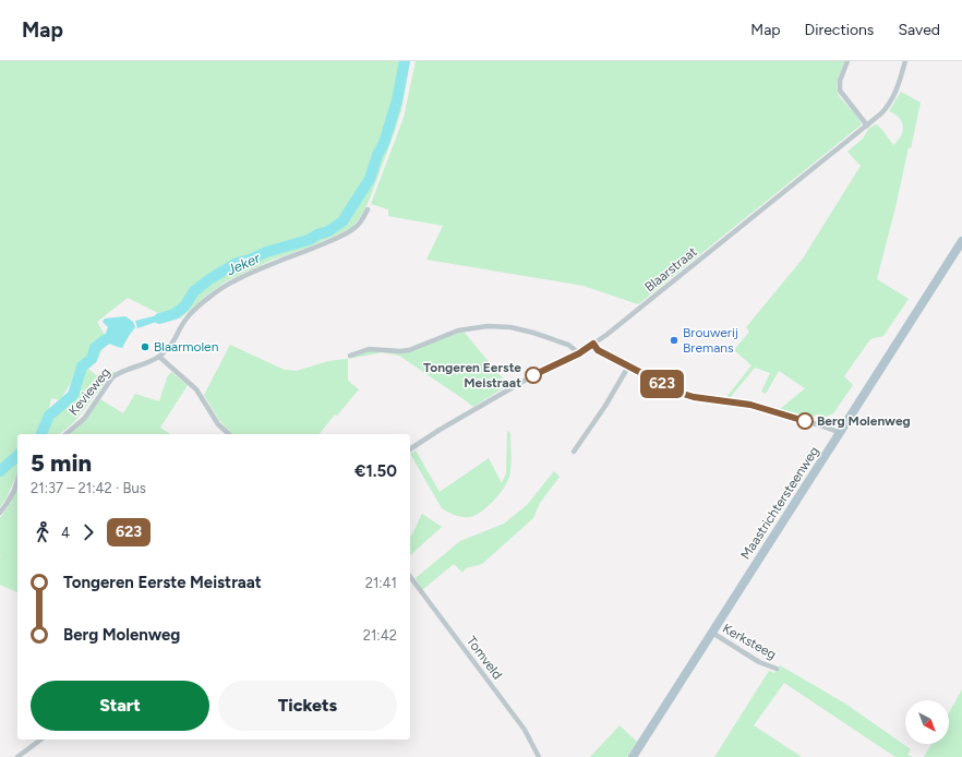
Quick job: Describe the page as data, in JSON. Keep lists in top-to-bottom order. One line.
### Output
{"streets":{"main road":["Maastrichtersteenweg"],"street":["Blaarstraat","Kevieweg","Kerksteeg","Tomveld"]},"crossings":[["Maastrichtersteenweg","Kerksteeg"]],"water":["Jeker"],"places":["Brouwerij Bremans","Blaarmolen","Tongeren Eerste Meistraat","Berg Molenweg"],"lines":["bus line 623"],"north":"bottom right","page":{"header":"Map","nav":["Map","Directions","Saved"],"on_map":"623","heading":["5 min","21:37 – 21:42 · Bus","€1.50"],"legs":["4","623"],"list":[{"name":"Tongeren Eerste Meistraat","value":"21:41"},{"name":"Berg Molenweg","value":"21:42"}],"buttons":["Start","Tickets"]}}
